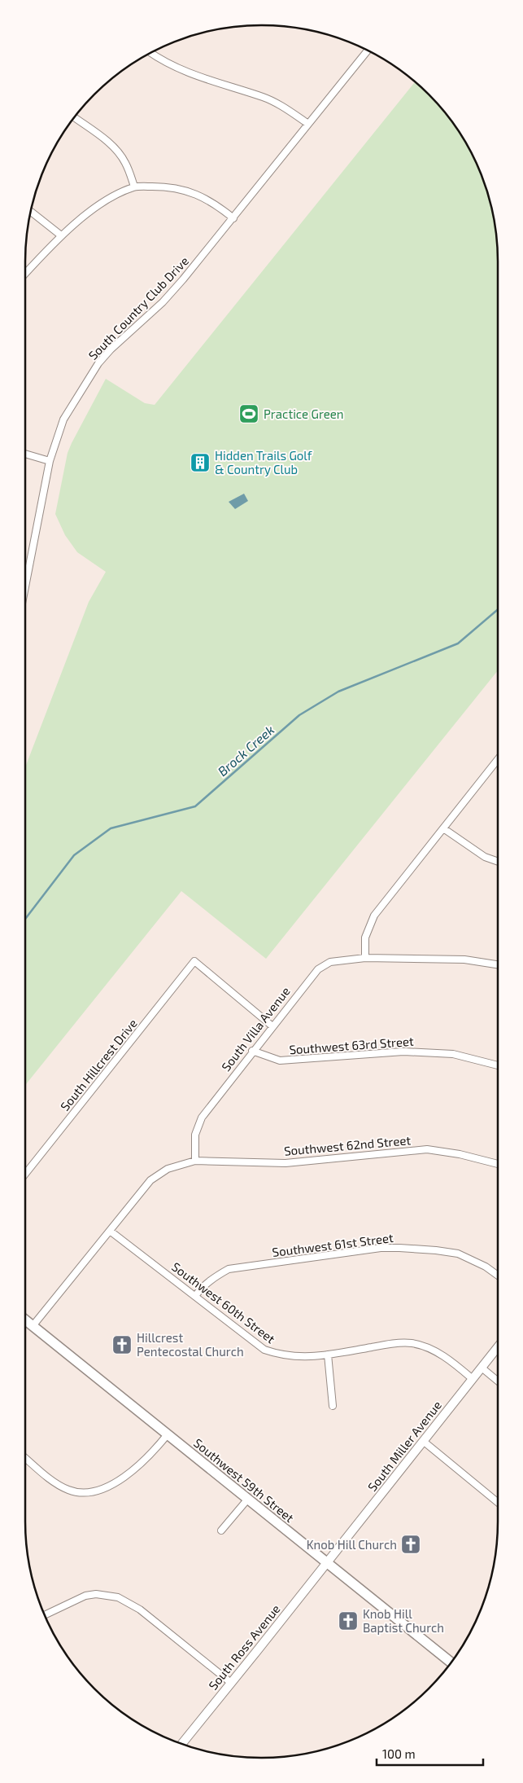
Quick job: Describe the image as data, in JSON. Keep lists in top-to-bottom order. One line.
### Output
{"streets":{"main road":["Southwest 59th Street"],"street":["South Country Club Drive","South Villa Avenue","Southwest 63rd Street","South Hillcrest Drive","Southwest 62nd Street","Southwest 61st Street","Southwest 60th Street","South Miller Avenue","South Ross Avenue"]},"crossings":[["South Villa Avenue","Southwest 63rd Street"],["South Villa Avenue","South Hillcrest Drive"],["South Villa Avenue","Southwest 62nd Street"],["Southwest 61st Street","Southwest 60th Street"],["Southwest 60th Street","South Miller Avenue"],["South Miller Avenue","Southwest 59th Street"],["South Miller Avenue","South Ross Avenue"],["Southwest 59th Street","South Ross Avenue"]],"water":["Brock Creek"],"places":{"sports":["Practice Green"],"building":["Hidden Trails Golf & Country Club"],"church":["Hillcrest Pentecostal Church","Knob Hill Church","Knob Hill Baptist Church"]},"scale_bar":"100 m"}
